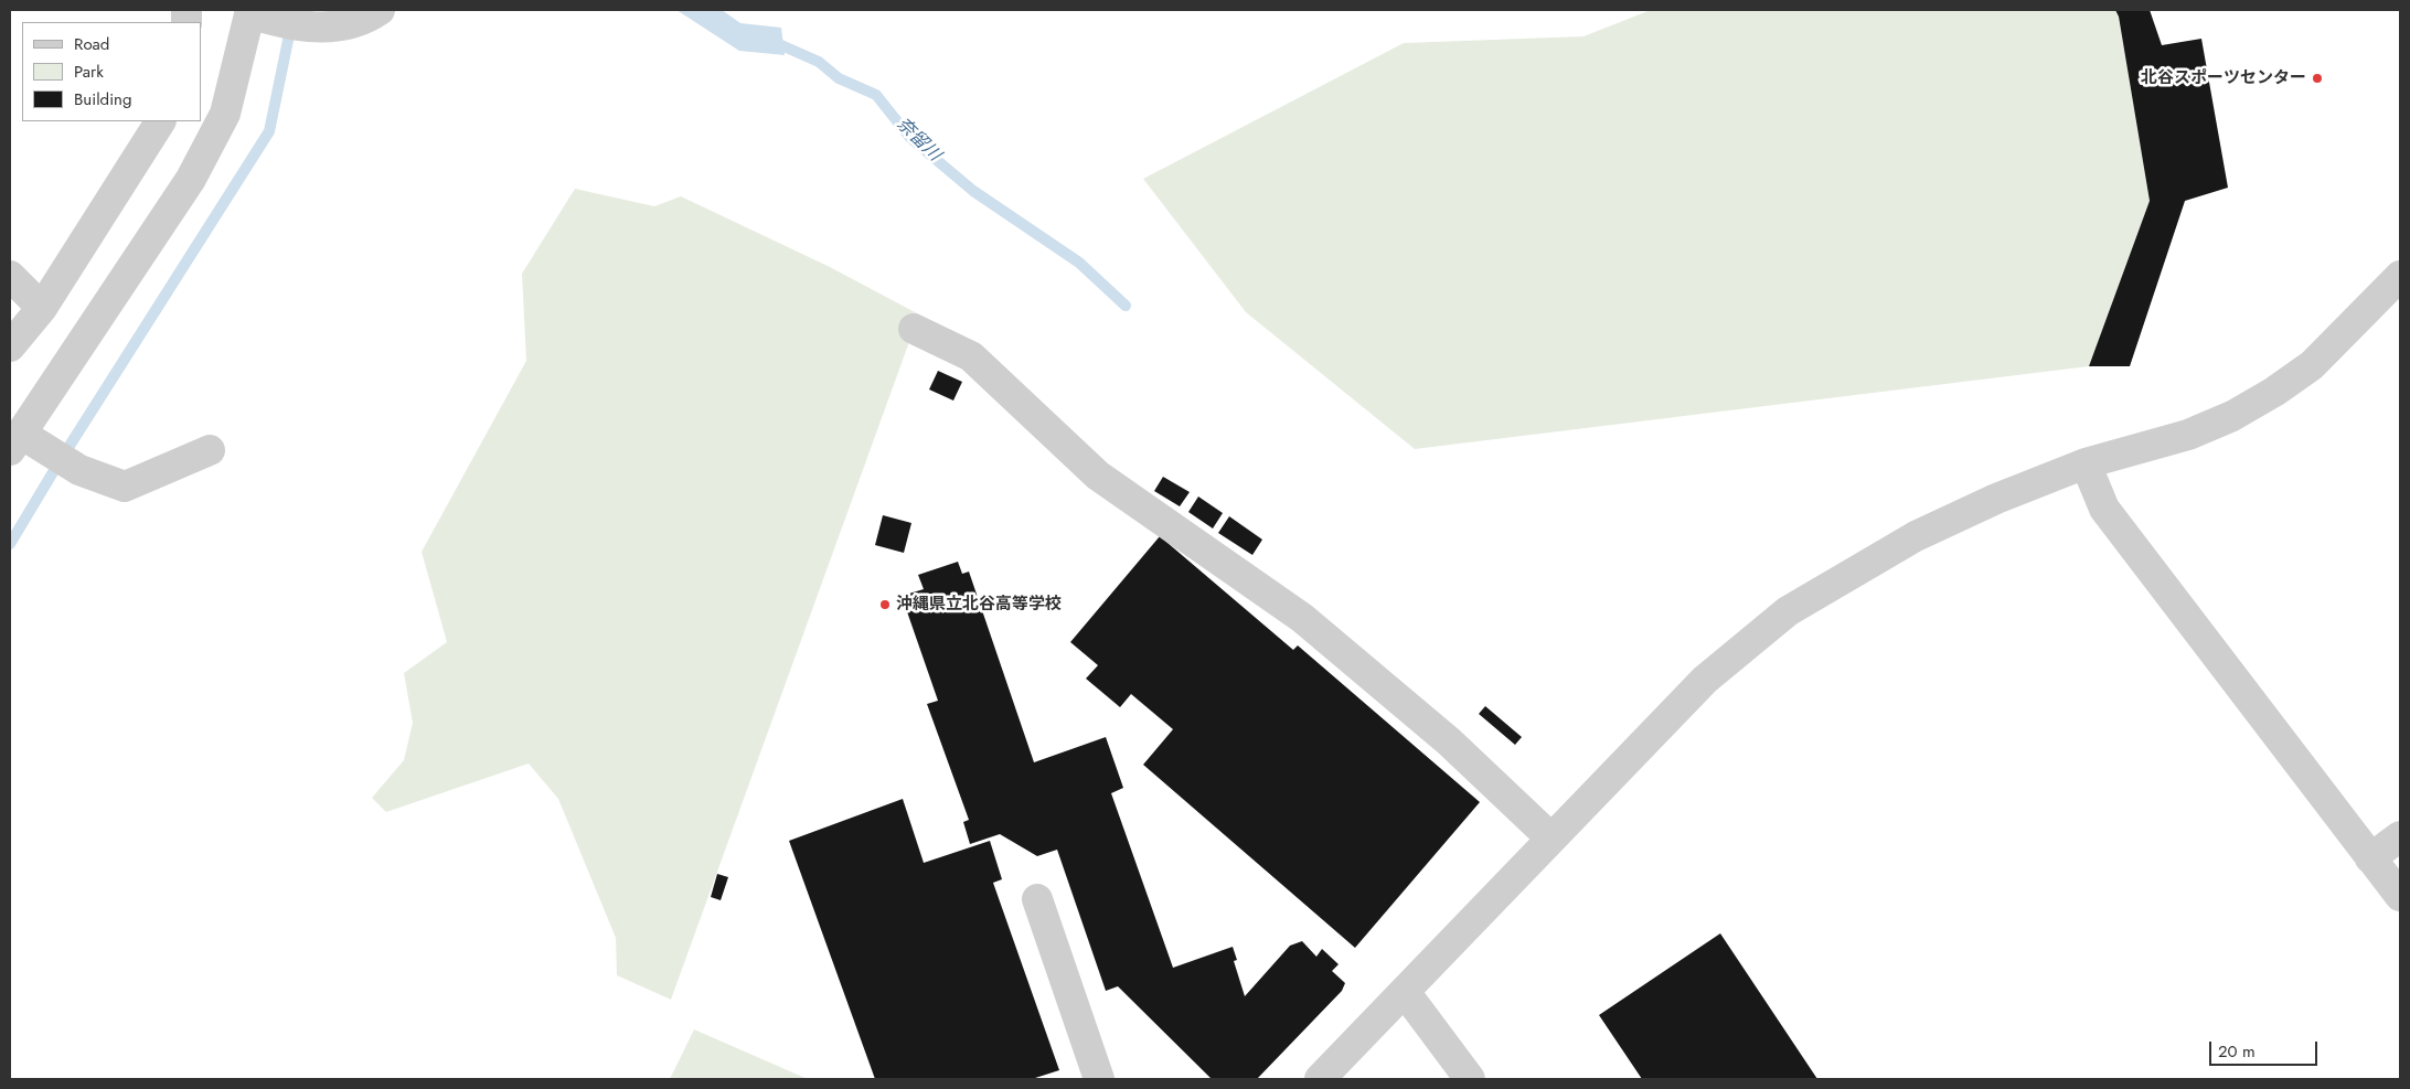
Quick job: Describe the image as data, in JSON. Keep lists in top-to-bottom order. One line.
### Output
{"water":["奈留川"],"places":["北谷スポーツセンター","沖縄県立北谷高等学校"],"legend":["Road","Park","Building"],"scale_bar":"20 m"}
